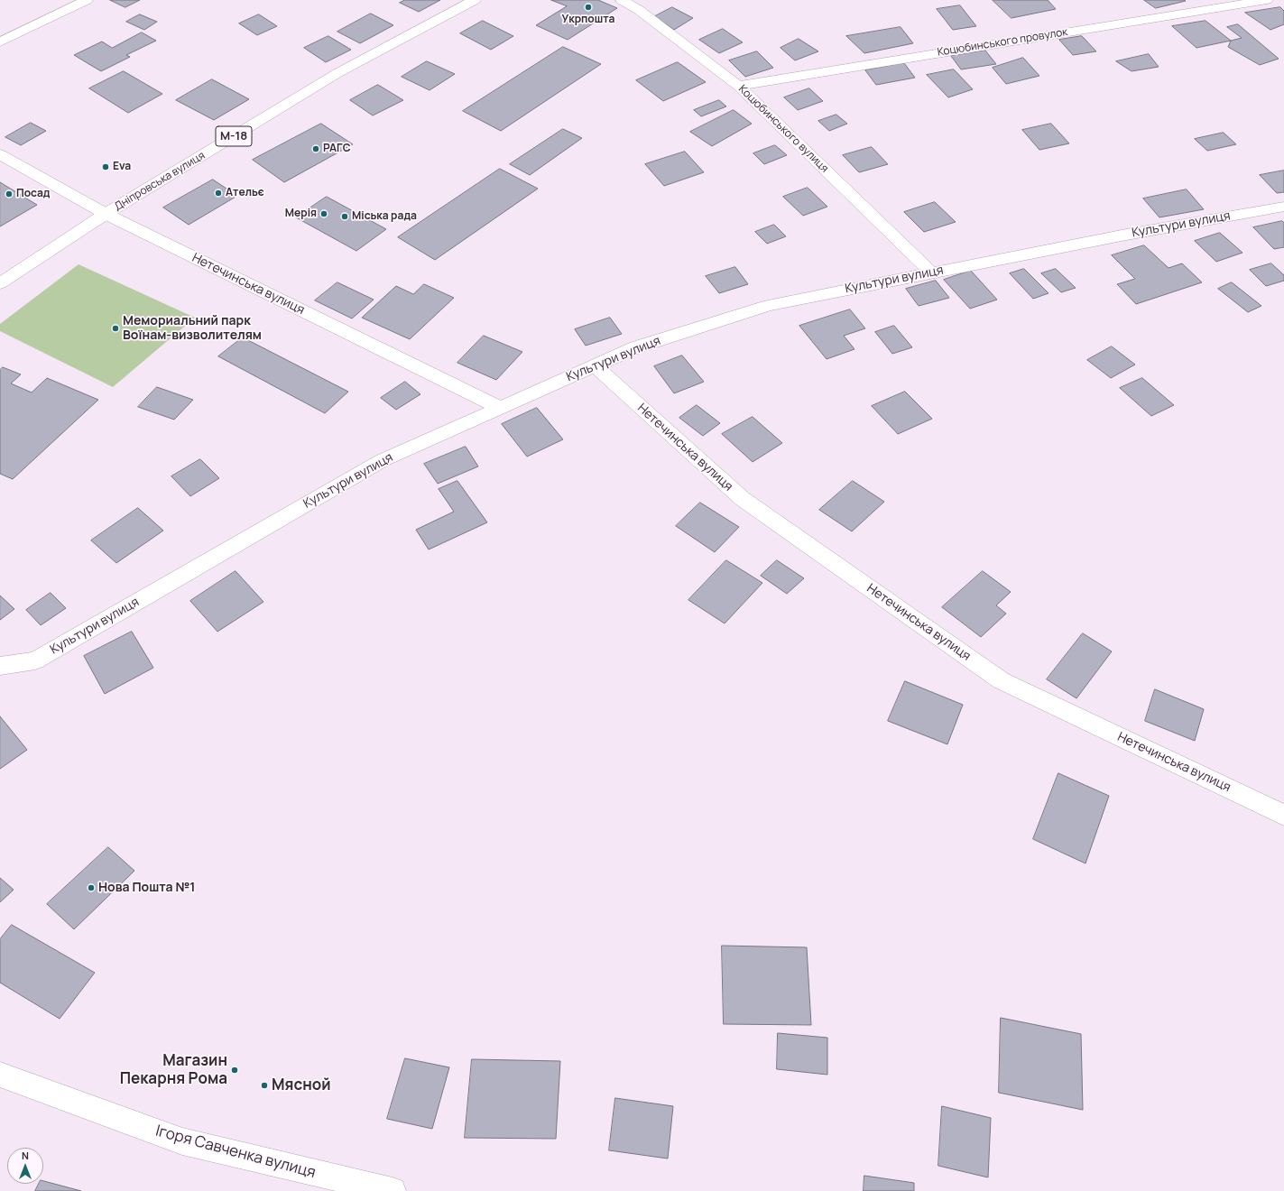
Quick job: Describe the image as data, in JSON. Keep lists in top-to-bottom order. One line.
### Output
{"streets":{"main road":["Коцюбинського провулок","Коцюбинського вулиця","М-18","Дніпровська вулиця","Культури вулиця","Нетечинська вулиця","Ігоря Савченка вулиця"]},"crossings":[["Коцюбинського провулок","Коцюбинського вулиця"],["Коцюбинського вулиця","Культури вулиця"],["Дніпровська вулиця","Нетечинська вулиця"],["Культури вулиця","Нетечинська вулиця"]],"places":["Укрпошта","РАГС","Eva","Ательє","Посад","Мерія","Міська рада","Мемориальний парк Воїнам-визволителям","Нова Пошта №1","Магазин Пекарня Рома","Мясной"],"north":"top"}
